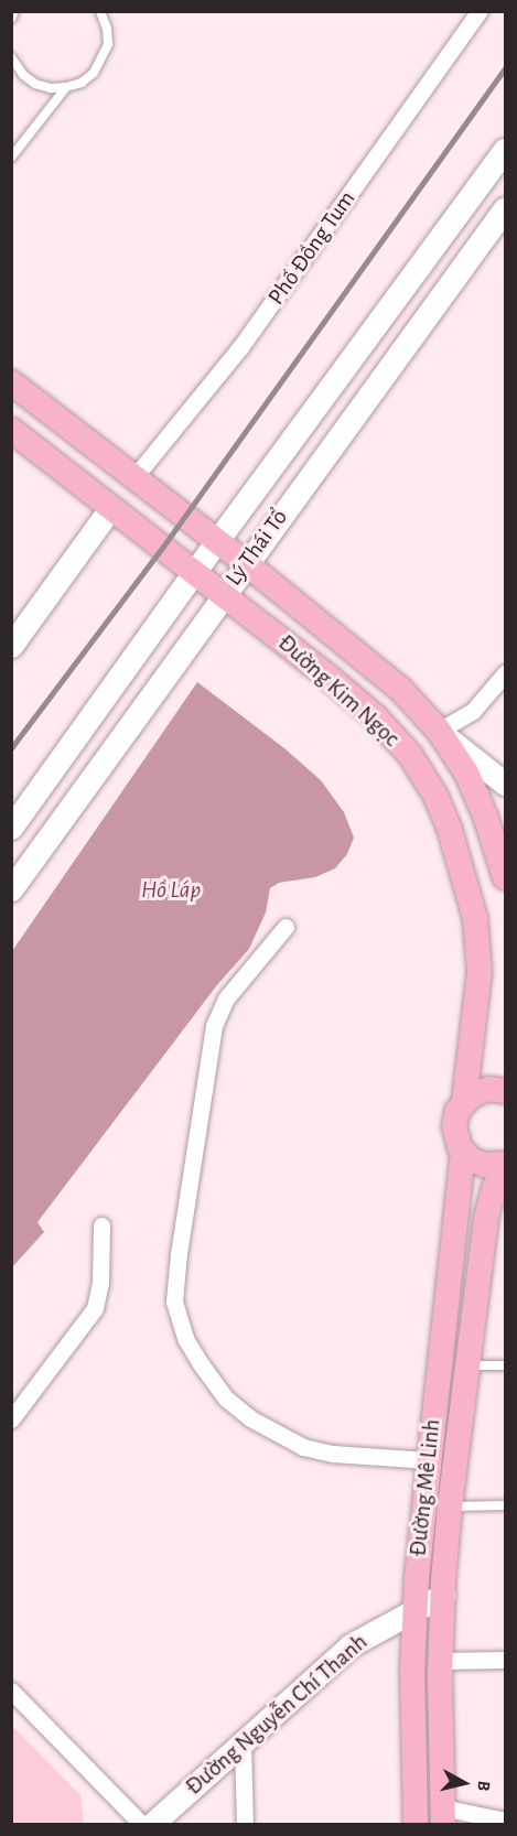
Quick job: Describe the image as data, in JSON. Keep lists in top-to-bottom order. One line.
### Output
{"streets":{"main road":["Lý Thái Tổ","Đường Kim Ngọc","Đường Mê Linh","Đường Nguyễn Chí Thanh"],"street":["Phố Đồng Tum"]},"crossings":[["Phố Đồng Tum","Đường Kim Ngọc"],["Lý Thái Tổ","Đường Kim Ngọc"],["Đường Kim Ngọc","Đường Mê Linh"],["Đường Mê Linh","Đường Nguyễn Chí Thanh"]],"water":["Hồ Láp"],"north":"right"}
